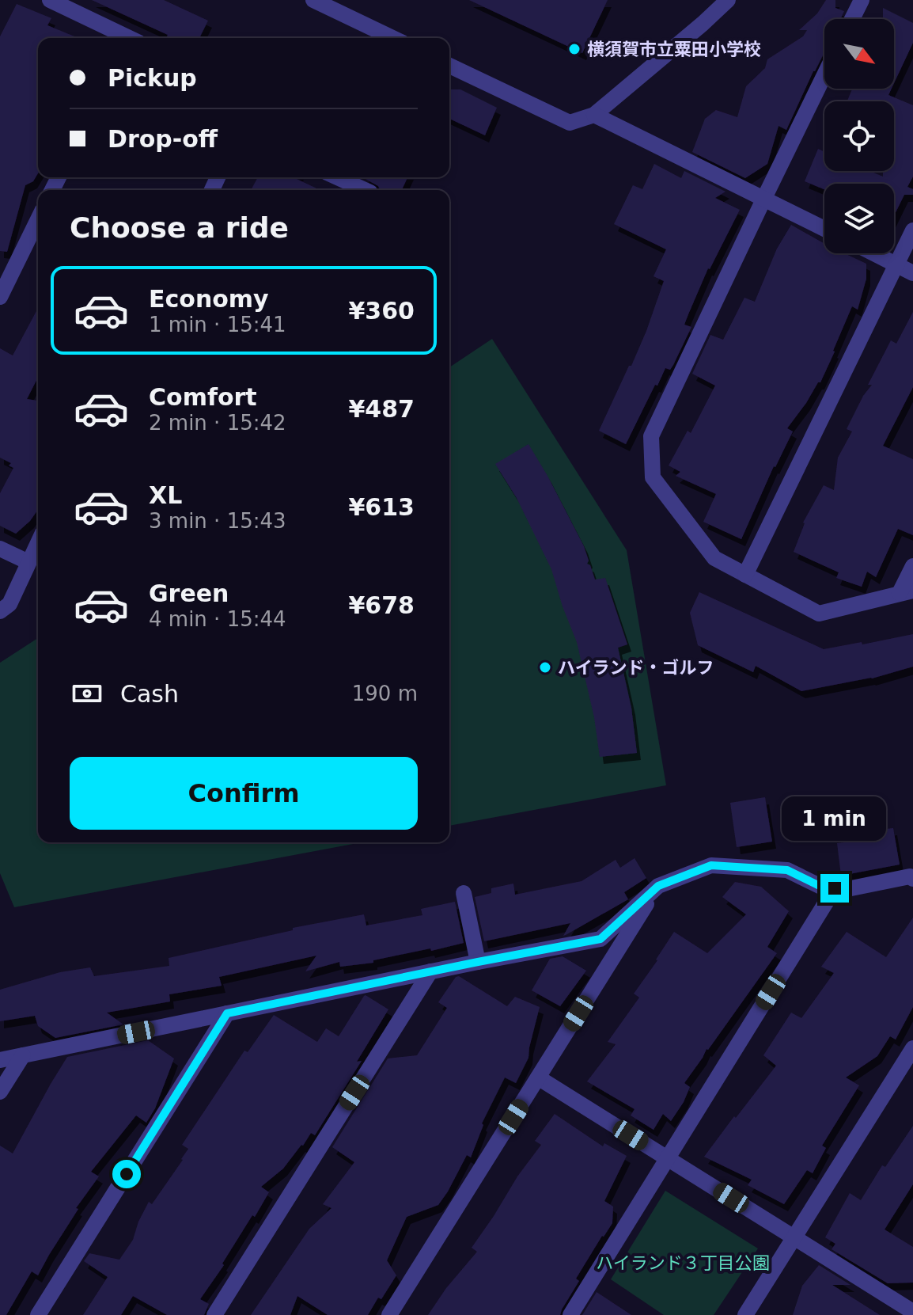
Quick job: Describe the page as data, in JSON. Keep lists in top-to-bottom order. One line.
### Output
{"parks":["ハイランド３丁目公園"],"places":["横須賀市立粟田小学校","ハイランド・ゴルフ"],"north":"bottom right","page":{"banner":["Pickup","Drop-off"],"heading":"Choose a ride","list":[{"name":"Economy","note":"1 min · 15:41","value":"¥360"},{"name":"Comfort","note":"2 min · 15:42","value":"¥487"},{"name":"XL","note":"3 min · 15:43","value":"¥613"},{"name":"Green","note":"4 min · 15:44","value":"¥678"}],"pay":["Cash","190 m"],"buttons":"Confirm","bubble":"1 min"}}
